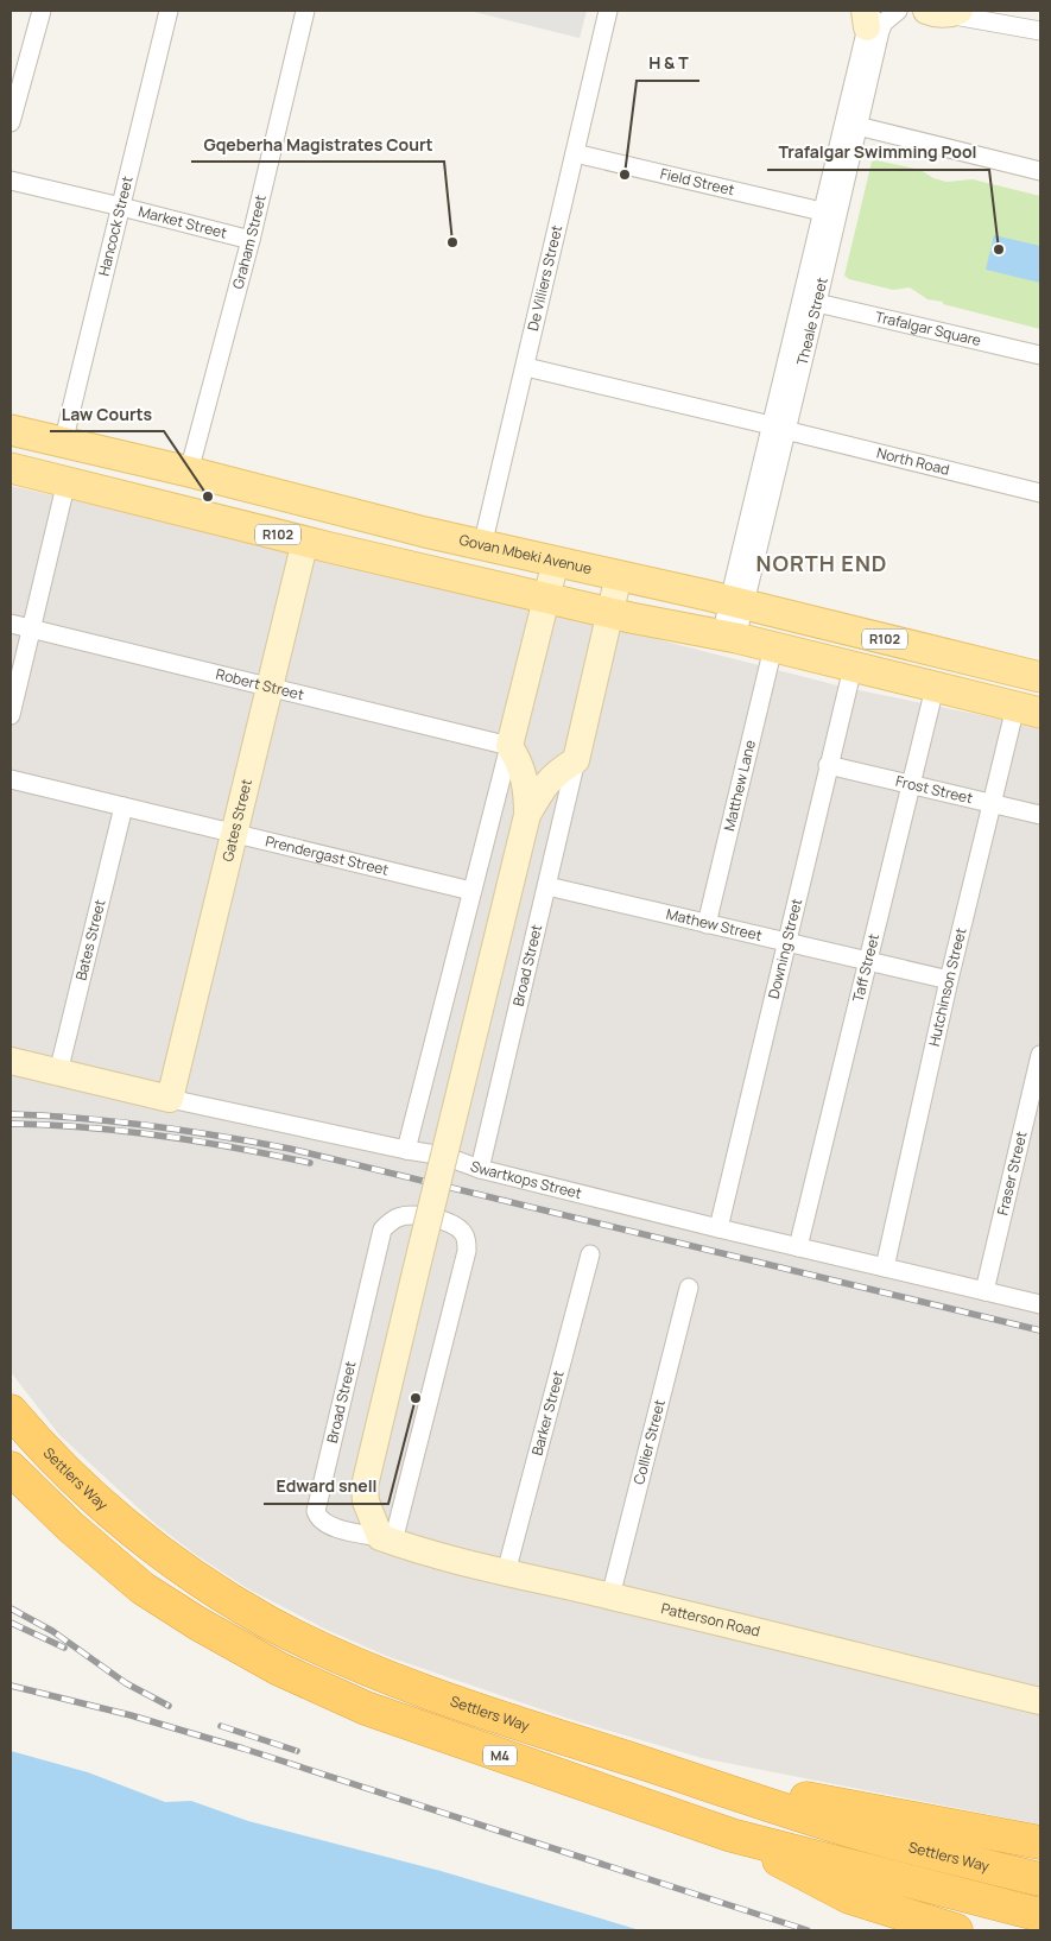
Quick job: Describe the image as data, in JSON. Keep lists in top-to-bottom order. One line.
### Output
{"streets":{"highway":["Settlers Way","M4"],"main road":["R102","Govan Mbeki Avenue"],"street":["Field Street","Market Street","Hancock Street","Graham Street","De Villiers Street","Theale Street","Trafalgar Square","North Road","Robert Street","Matthew Lane","Frost Street","Gates Street","Prendergast Street","Mathew Street","Bates Street","Downing Street","Broad Street","Taff Street","Hutchinson Street","Fraser Street","Swartkops Street","Barker Street","Collier Street","Patterson Road"]},"crossings":[["Field Street","De Villiers Street"],["Field Street","Theale Street"],["Market Street","Hancock Street"],["Market Street","Graham Street"],["Hancock Street","Govan Mbeki Avenue"],["Graham Street","Govan Mbeki Avenue"],["De Villiers Street","North Road"],["De Villiers Street","Govan Mbeki Avenue"],["Theale Street","Trafalgar Square"],["Theale Street","North Road"],["Theale Street","R102"],["Theale Street","Govan Mbeki Avenue"],["R102","Matthew Lane"],["R102","Gates Street"],["R102","Downing Street"],["R102","Broad Street"],["R102","Taff Street"],["R102","Hutchinson Street"],["Govan Mbeki Avenue","Broad Street"],["Robert Street","Gates Street"],["Matthew Lane","Mathew Street"],["Frost Street","Downing Street"],["Frost Street","Taff Street"],["Frost Street","Hutchinson Street"],["Gates Street","Prendergast Street"],["Gates Street","Swartkops Street"],["Prendergast Street","Bates Street"],["Mathew Street","Downing Street"],["Mathew Street","Broad Street"],["Mathew Street","Taff Street"],["Mathew Street","Hutchinson Street"],["Bates Street","Swartkops Street"],["Downing Street","Swartkops Street"],["Broad Street","Swartkops Street"],["Broad Street","Patterson Road"],["Taff Street","Swartkops Street"],["Hutchinson Street","Swartkops Street"],["Fraser Street","Swartkops Street"],["Barker Street","Patterson Road"],["Collier Street","Patterson Road"]],"districts":["NORTH END"],"places":["H & T","Gqeberha Magistrates Court","Trafalgar Swimming Pool","Law Courts","Edward snell"]}
